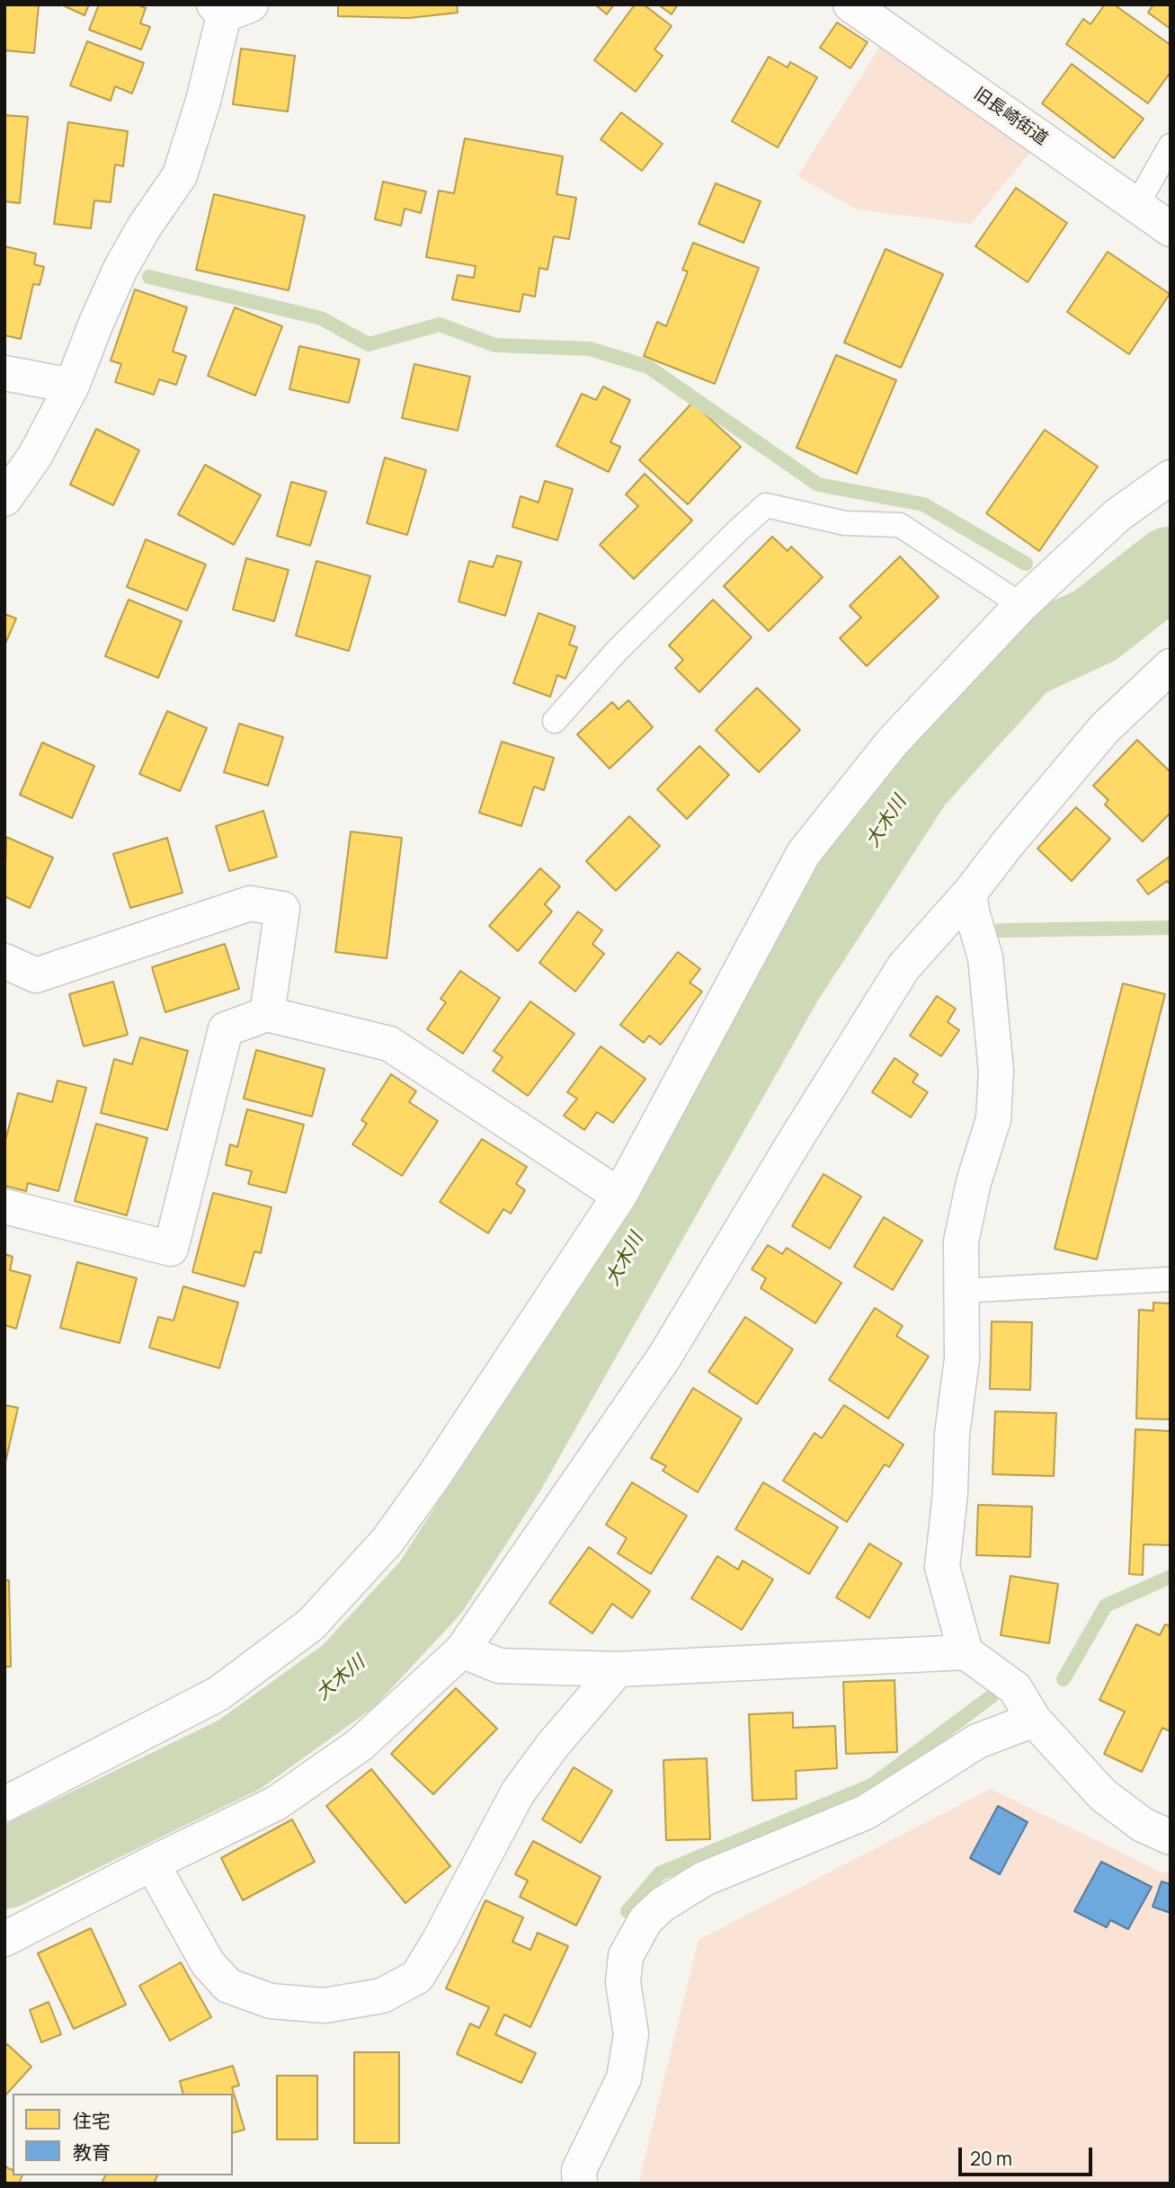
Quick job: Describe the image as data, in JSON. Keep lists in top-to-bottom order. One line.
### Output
{"streets":{"street":["旧長崎街道"]},"water":["大木川"],"legend":["住宅","教育"],"scale_bar":"20 m"}
